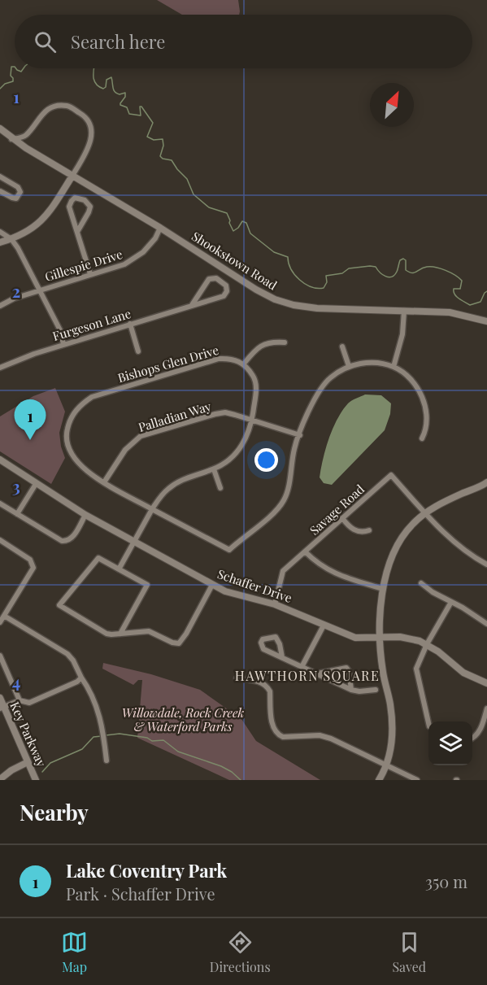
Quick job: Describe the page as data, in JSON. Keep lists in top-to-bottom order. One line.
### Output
{"streets":{"street":["Shookstown Road","Gillespie Drive","Furgeson Lane","Bishops Glen Drive","Palladian Way","Savage Road","Schaffer Drive","Key Parkway"]},"crossings":[["Shookstown Road","Gillespie Drive"],["Bishops Glen Drive","Palladian Way"],["Savage Road","Schaffer Drive"]],"districts":["HAWTHORN SQUARE"],"parks":["Willowdale, Rock Creek & Waterford Parks"],"north":"top right","page":{"search":"Search here","pins":"1","heading":"Nearby","list":[{"mark":"1","name":"Lake Coventry Park","note":"Park · Schaffer Drive","value":"350 m"}],"nav":["Map","Directions","Saved"]},"grid":{"rows":["1","2","3","4"]}}
